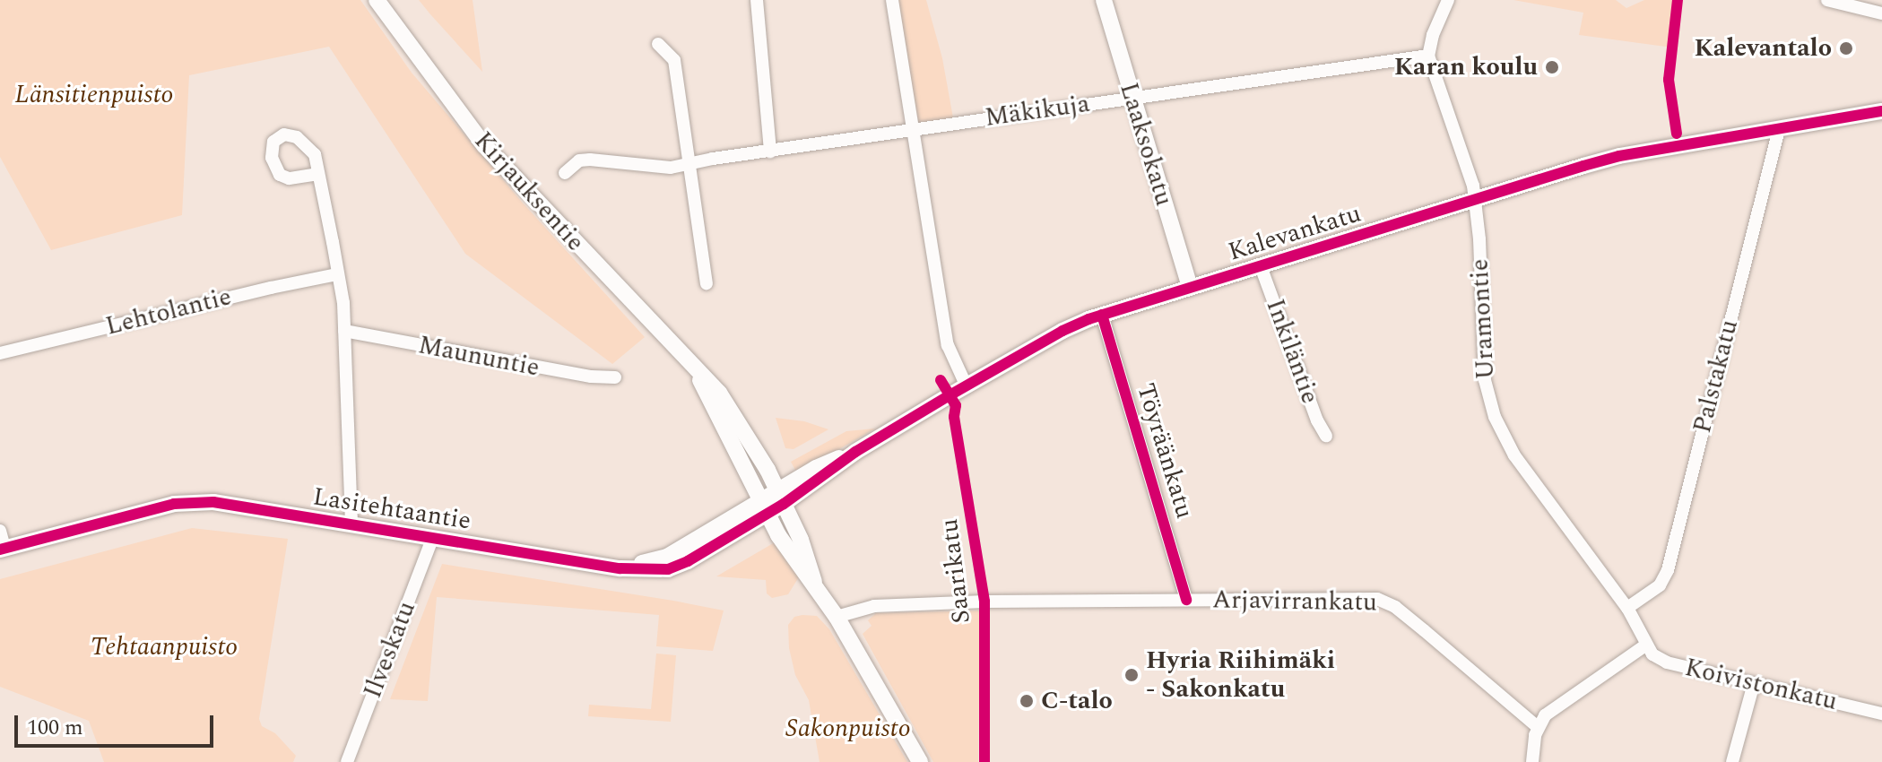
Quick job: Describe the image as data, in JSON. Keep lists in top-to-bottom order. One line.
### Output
{"streets":{"street":["Mäkikuja","Laaksokatu","Kirjauksentie","Kalevankatu","Lehtolantie","Uramontie","Inkiläntie","Maununtie","Palstakatu","Töyräänkatu","Lasitehtaantie","Arjavirrankatu","Ilveskatu","Koivistonkatu"],"cycle path":["Saarikatu"]},"crossings":[["Mäkikuja","Laaksokatu"],["Mäkikuja","Uramontie"],["Laaksokatu","Kalevankatu"],["Kirjauksentie","Kalevankatu"],["Kirjauksentie","Lasitehtaantie"],["Kalevankatu","Uramontie"],["Kalevankatu","Inkiläntie"],["Kalevankatu","Palstakatu"],["Kalevankatu","Töyräänkatu"],["Kalevankatu","Lasitehtaantie"],["Uramontie","Palstakatu"],["Uramontie","Koivistonkatu"],["Töyräänkatu","Arjavirrankatu"],["Lasitehtaantie","Ilveskatu"]],"parks":["Länsitienpuisto","Tehtaanpuisto","Sakonpuisto"],"places":["Kalevantalo","Karan koulu","Hyria Riihimäki - Sakonkatu","C-talo"],"scale_bar":"100 m"}
